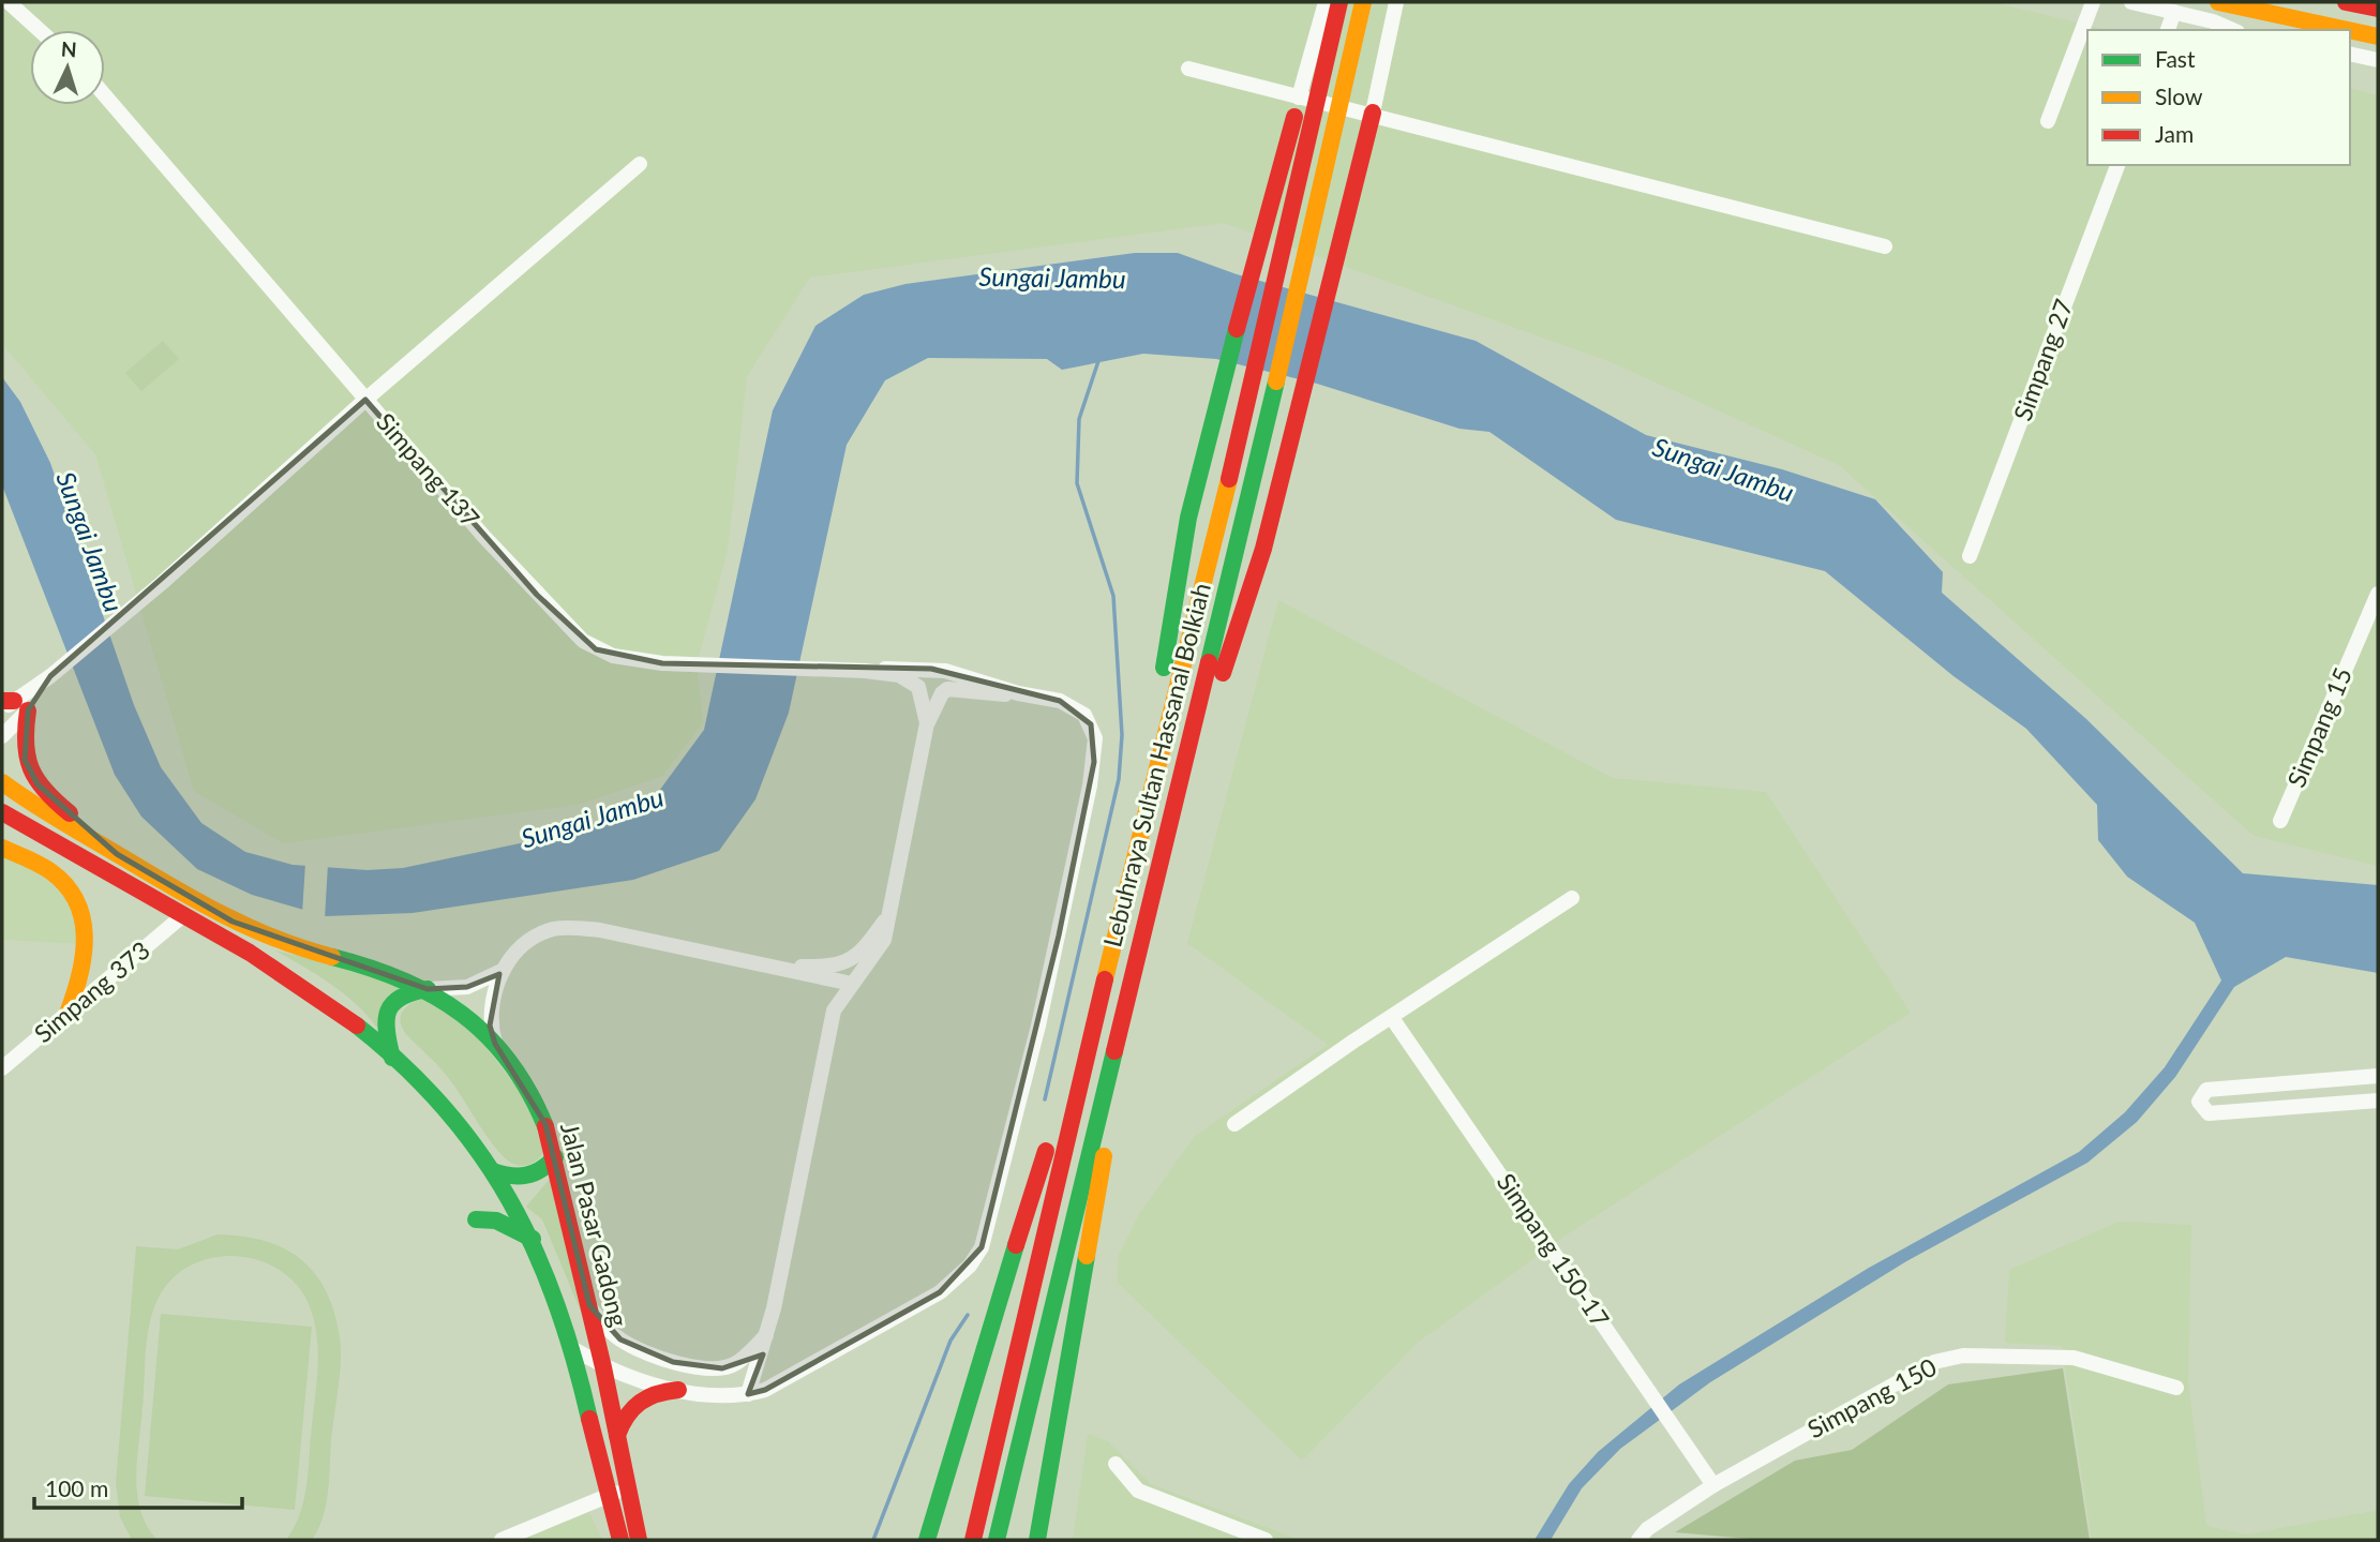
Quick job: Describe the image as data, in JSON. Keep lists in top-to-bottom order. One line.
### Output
{"streets":{"main road":["Lebuhraya Sultan Hassanal Bolkiah","Jalan Pasar Gadong"],"street":["Simpang 27","Simpang 137","Simpang 15","Simpang 373","Simpang 150-17","Simpang 150"]},"crossings":[["Simpang 373","Jalan Pasar Gadong"],["Simpang 150-17","Simpang 150"]],"water":["Sungai Jambu"],"legend":["Fast","Slow","Jam"],"scale_bar":"100 m","north":"top"}
